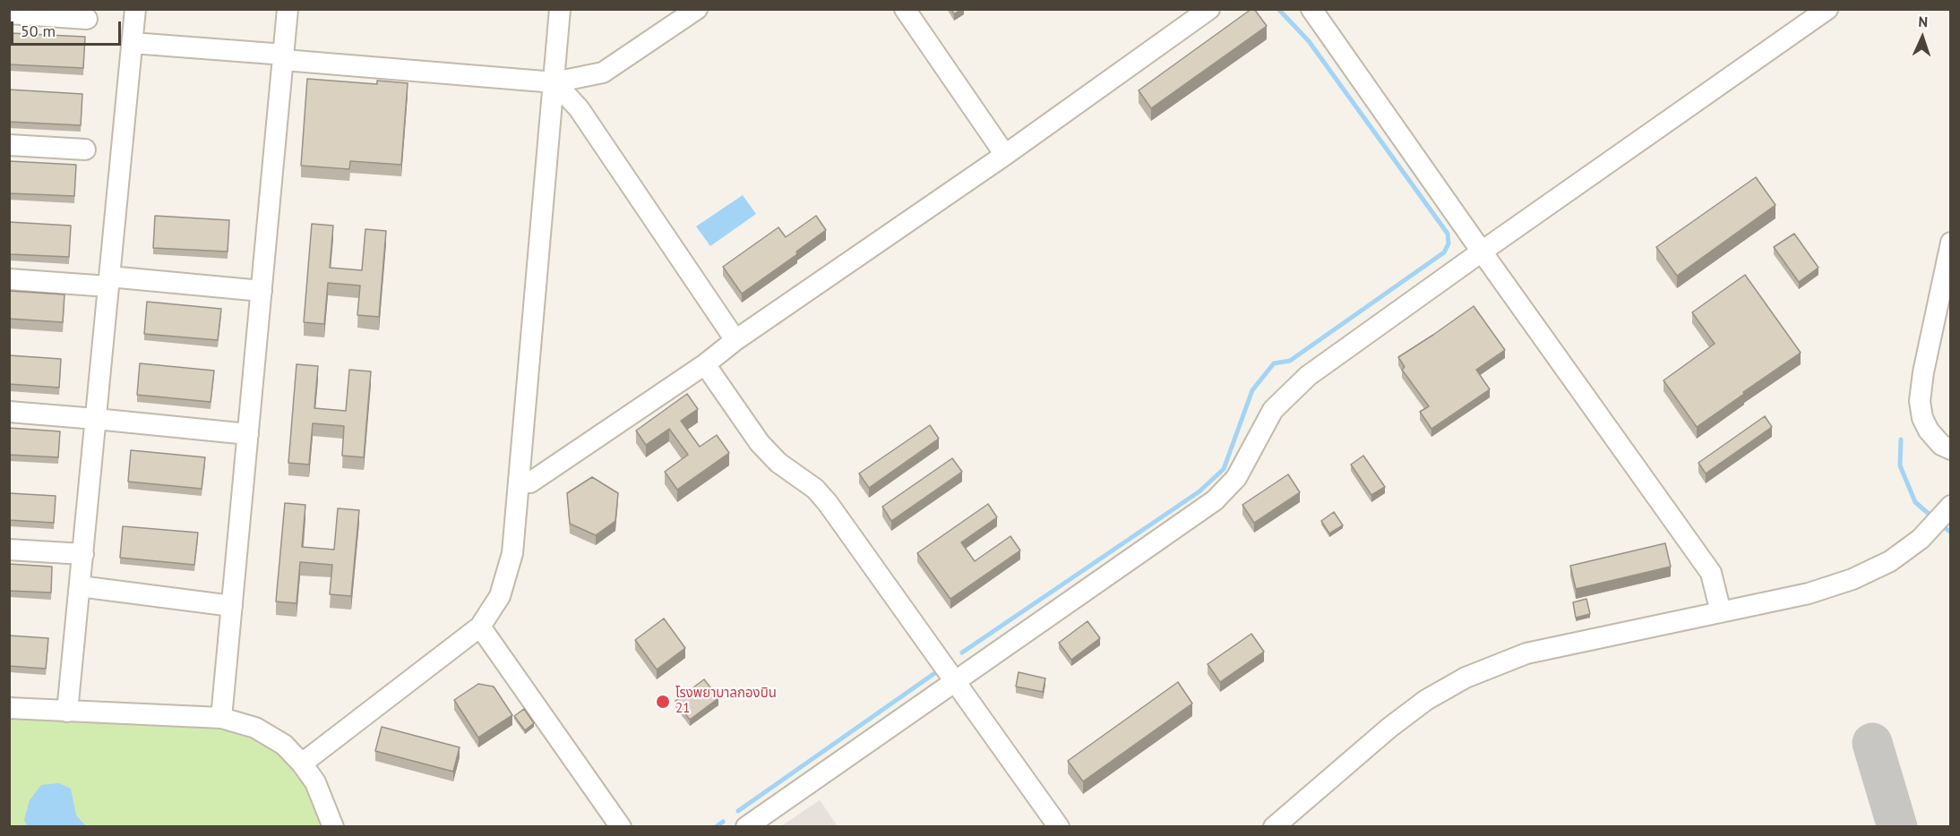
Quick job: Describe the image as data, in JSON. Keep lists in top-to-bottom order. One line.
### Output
{"places":["โรงพยาบาลกองบิน 21"],"scale_bar":"50 m","north":"top"}
